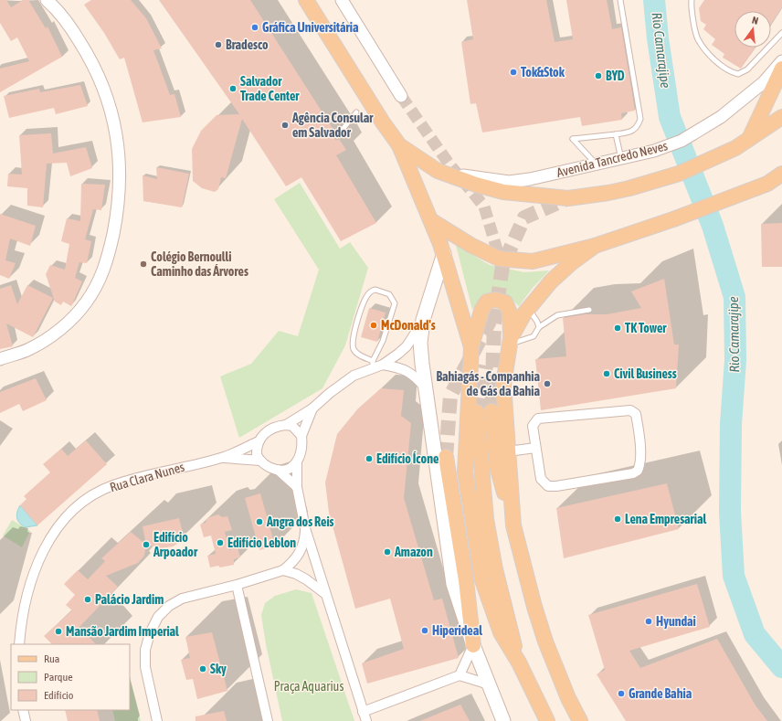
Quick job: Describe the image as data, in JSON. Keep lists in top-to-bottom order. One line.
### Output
{"streets":{"main road":["Avenida Tancredo Neves"],"street":["Rua Clara Nunes"]},"water":["Rio Camarajipe"],"parks":["Praça Aquarius"],"places":["Gráfica Universitária","Bradesco","Tok&Stok","BYD","Salvador Trade Center","Agência Consular em Salvador","Colégio Bernoulli Caminho das Árvores","McDonald's","TK Tower","Civil Business","Bahiagás - Companhia de Gás da Bahia","Edifício Ícone","Lena Empresarial","Angra dos Reis","Edifício Leblon","Edifício Arpoador","Amazon","Palácio Jardim","Hyundai","Hiperideal","Mansão Jardim Imperial","Sky","Grande Bahia"],"legend":["Rua","Parque","Edifício"],"north":"top"}
